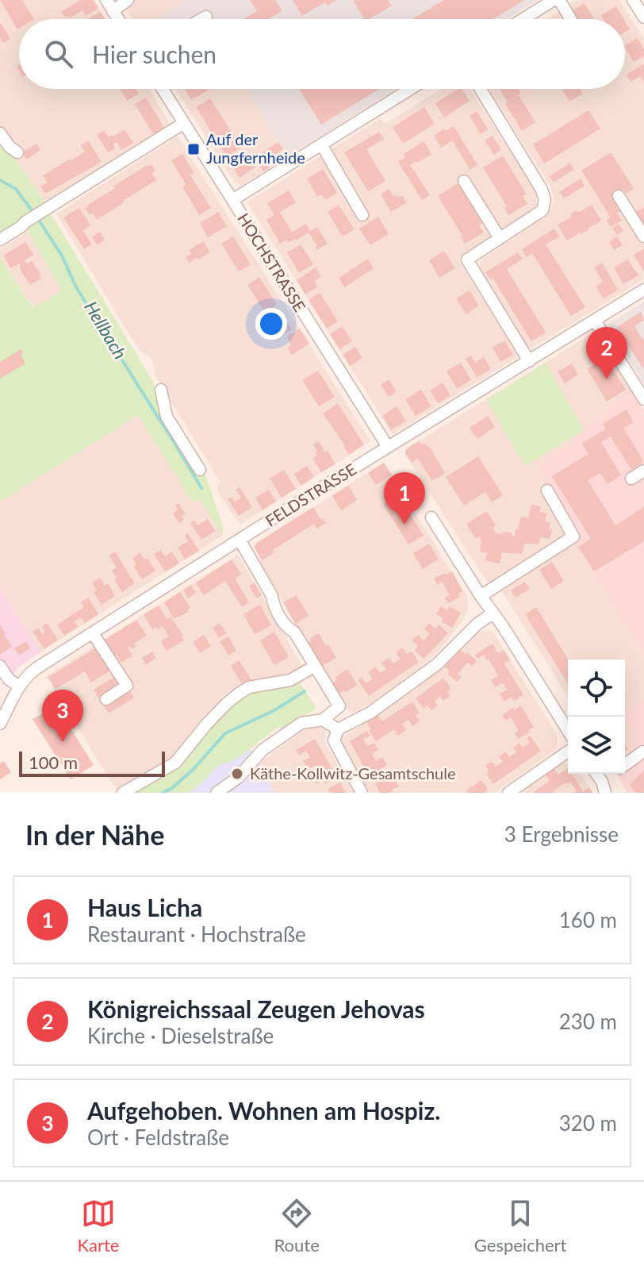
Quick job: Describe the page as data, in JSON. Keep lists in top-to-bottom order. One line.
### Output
{"streets":{"street":["HOCHSTRASSE","FELDSTRASSE"]},"crossings":[["HOCHSTRASSE","FELDSTRASSE"]],"water":["Hellbach"],"places":{"transit":["Auf der Jungfernheide"],"other":["Käthe-Kollwitz-Gesamtschule"]},"scale_bar":"100 m","page":{"search":"Hier suchen","pins":["2","1","3"],"scale":"100 m","heading":["In der Nähe","3 Ergebnisse"],"list":[{"mark":"1","name":"Haus Licha","note":"Restaurant · Hochstraße","value":"160 m"},{"mark":"2","name":"Königreichssaal Zeugen Jehovas","note":"Kirche · Dieselstraße","value":"230 m"},{"mark":"3","name":"Aufgehoben. Wohnen am Hospiz.","note":"Ort · Feldstraße","value":"320 m"}],"nav":["Karte","Route","Gespeichert"]}}
